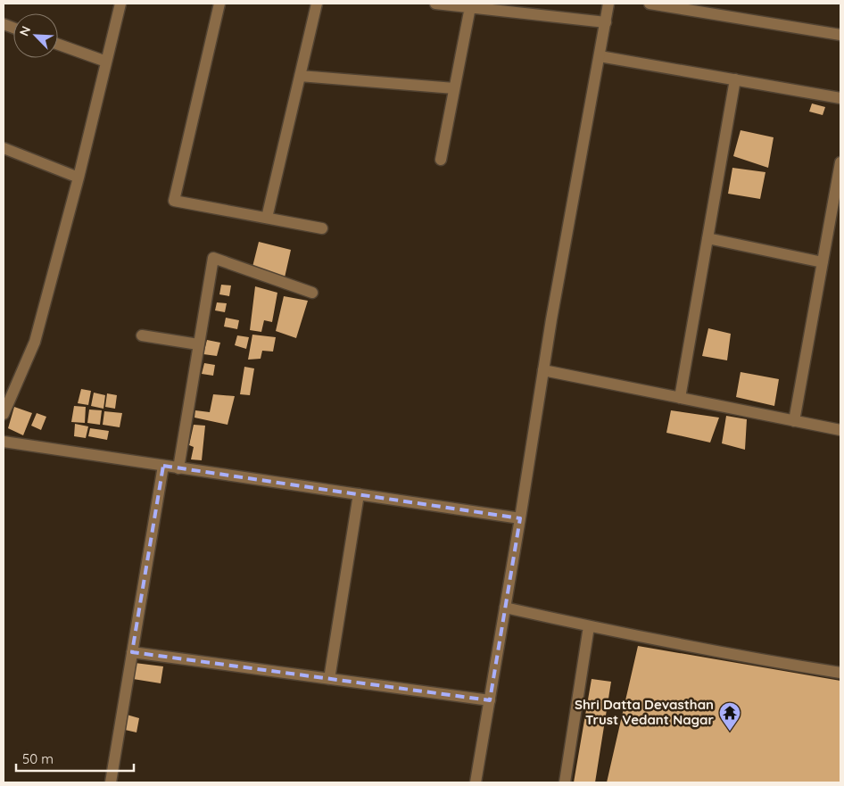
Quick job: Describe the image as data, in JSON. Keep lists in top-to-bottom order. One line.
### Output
{"places":{"temple":["Shri Datta Devasthan Trust Vedant Nagar"]},"scale_bar":"50 m","north":"top left"}
